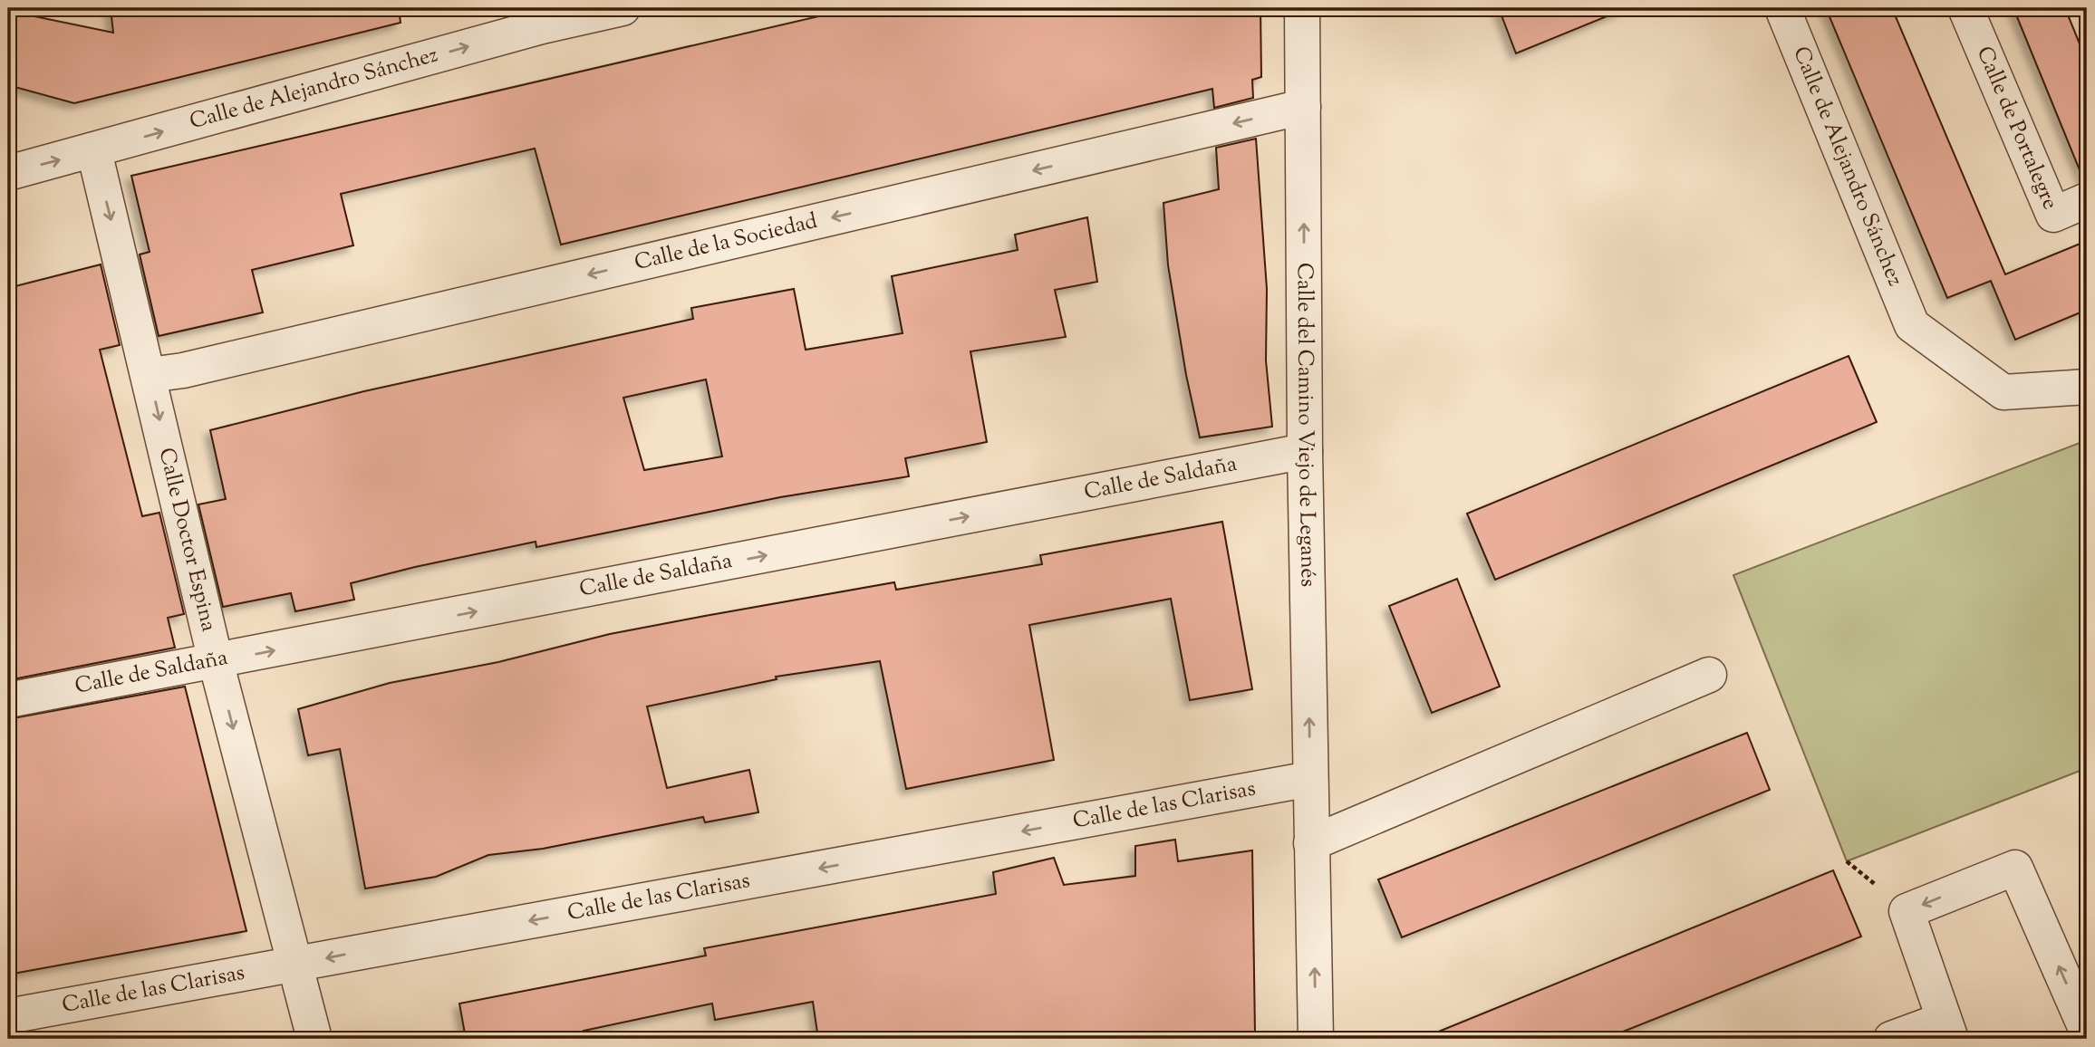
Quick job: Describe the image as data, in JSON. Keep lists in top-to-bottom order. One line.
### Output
{"streets":{"street":["Calle de Alejandro Sánchez","Calle de Portalegre","Calle de la Sociedad","Calle del Camino Viejo de Leganés","Calle de Saldaña","Calle Doctor Espina","Calle de las Clarisas"]},"crossings":[["Calle de Alejandro Sánchez","Calle Doctor Espina"],["Calle de la Sociedad","Calle del Camino Viejo de Leganés"],["Calle de la Sociedad","Calle Doctor Espina"],["Calle del Camino Viejo de Leganés","Calle de Saldaña"],["Calle del Camino Viejo de Leganés","Calle de las Clarisas"],["Calle de Saldaña","Calle Doctor Espina"],["Calle Doctor Espina","Calle de las Clarisas"]],"one_way":["Calle de Alejandro Sánchez","Calle de la Sociedad","Calle del Camino Viejo de Leganés","Calle de Saldaña","Calle Doctor Espina","Calle de las Clarisas"]}
